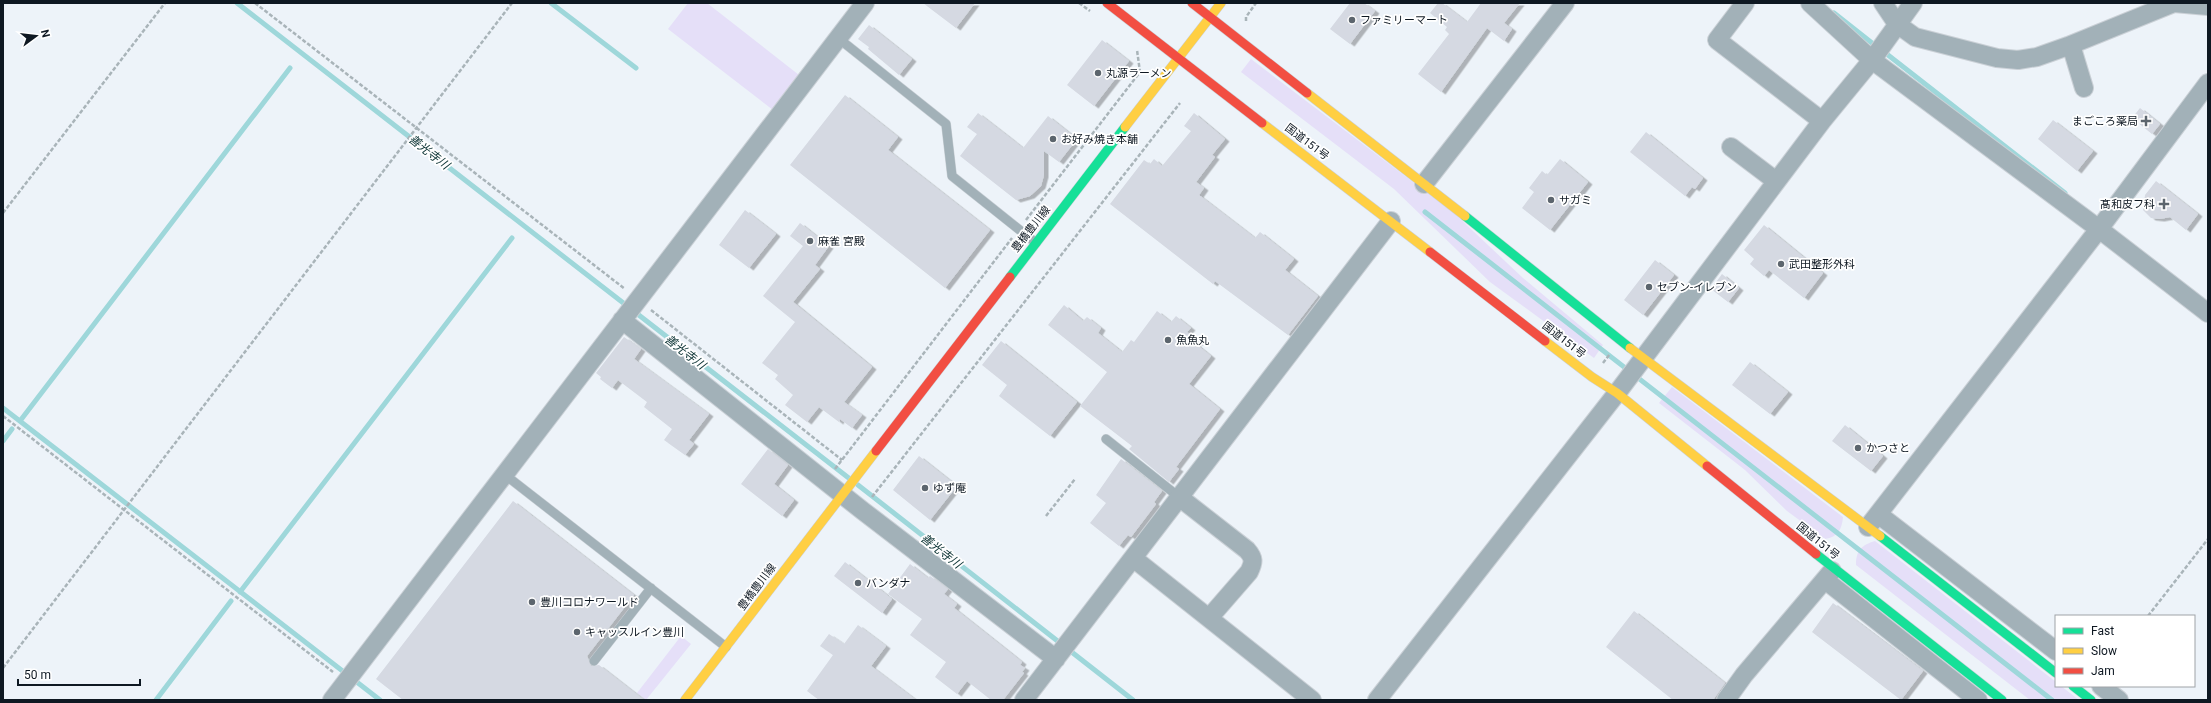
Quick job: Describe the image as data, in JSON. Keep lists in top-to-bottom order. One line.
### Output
{"streets":{"main road":["国道151号","豊橋豊川線"]},"crossings":[["国道151号","豊橋豊川線"]],"water":["善光寺川"],"places":{"other":["ファミリーマート","丸源ラーメン","お好み焼き本舗","サガミ","麻雀 宮殿","武田整形外科","セブン-イレブン","魚魚丸","かつさと","ゆず庵","バンダナ","豊川コロナワールド","キャッスルイン豊川"],"health":["まごころ薬局","髙和皮フ科"]},"legend":["Fast","Slow","Jam"],"scale_bar":"50 m","north":"right"}
